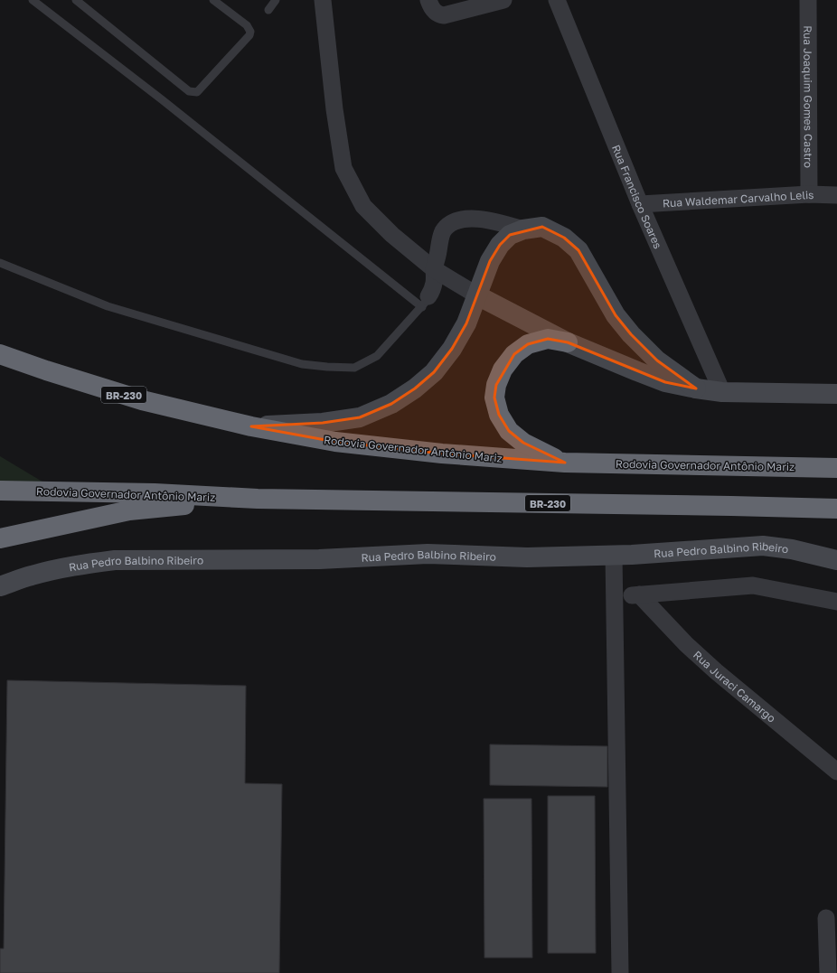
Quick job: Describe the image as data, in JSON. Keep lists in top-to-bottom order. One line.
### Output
{"streets":{"highway":["BR-230","Rodovia Governador Antônio Mariz"],"street":["Rua Joaquim Gomes Castro","Rua Francisco Soares","Rua Waldemar Carvalho Lelis","Rua Pedro Balbino Ribeiro","Rua Juraci Camargo"]},"crossings":[["Rua Joaquim Gomes Castro","Rua Waldemar Carvalho Lelis"],["Rua Francisco Soares","Rua Waldemar Carvalho Lelis"]]}
